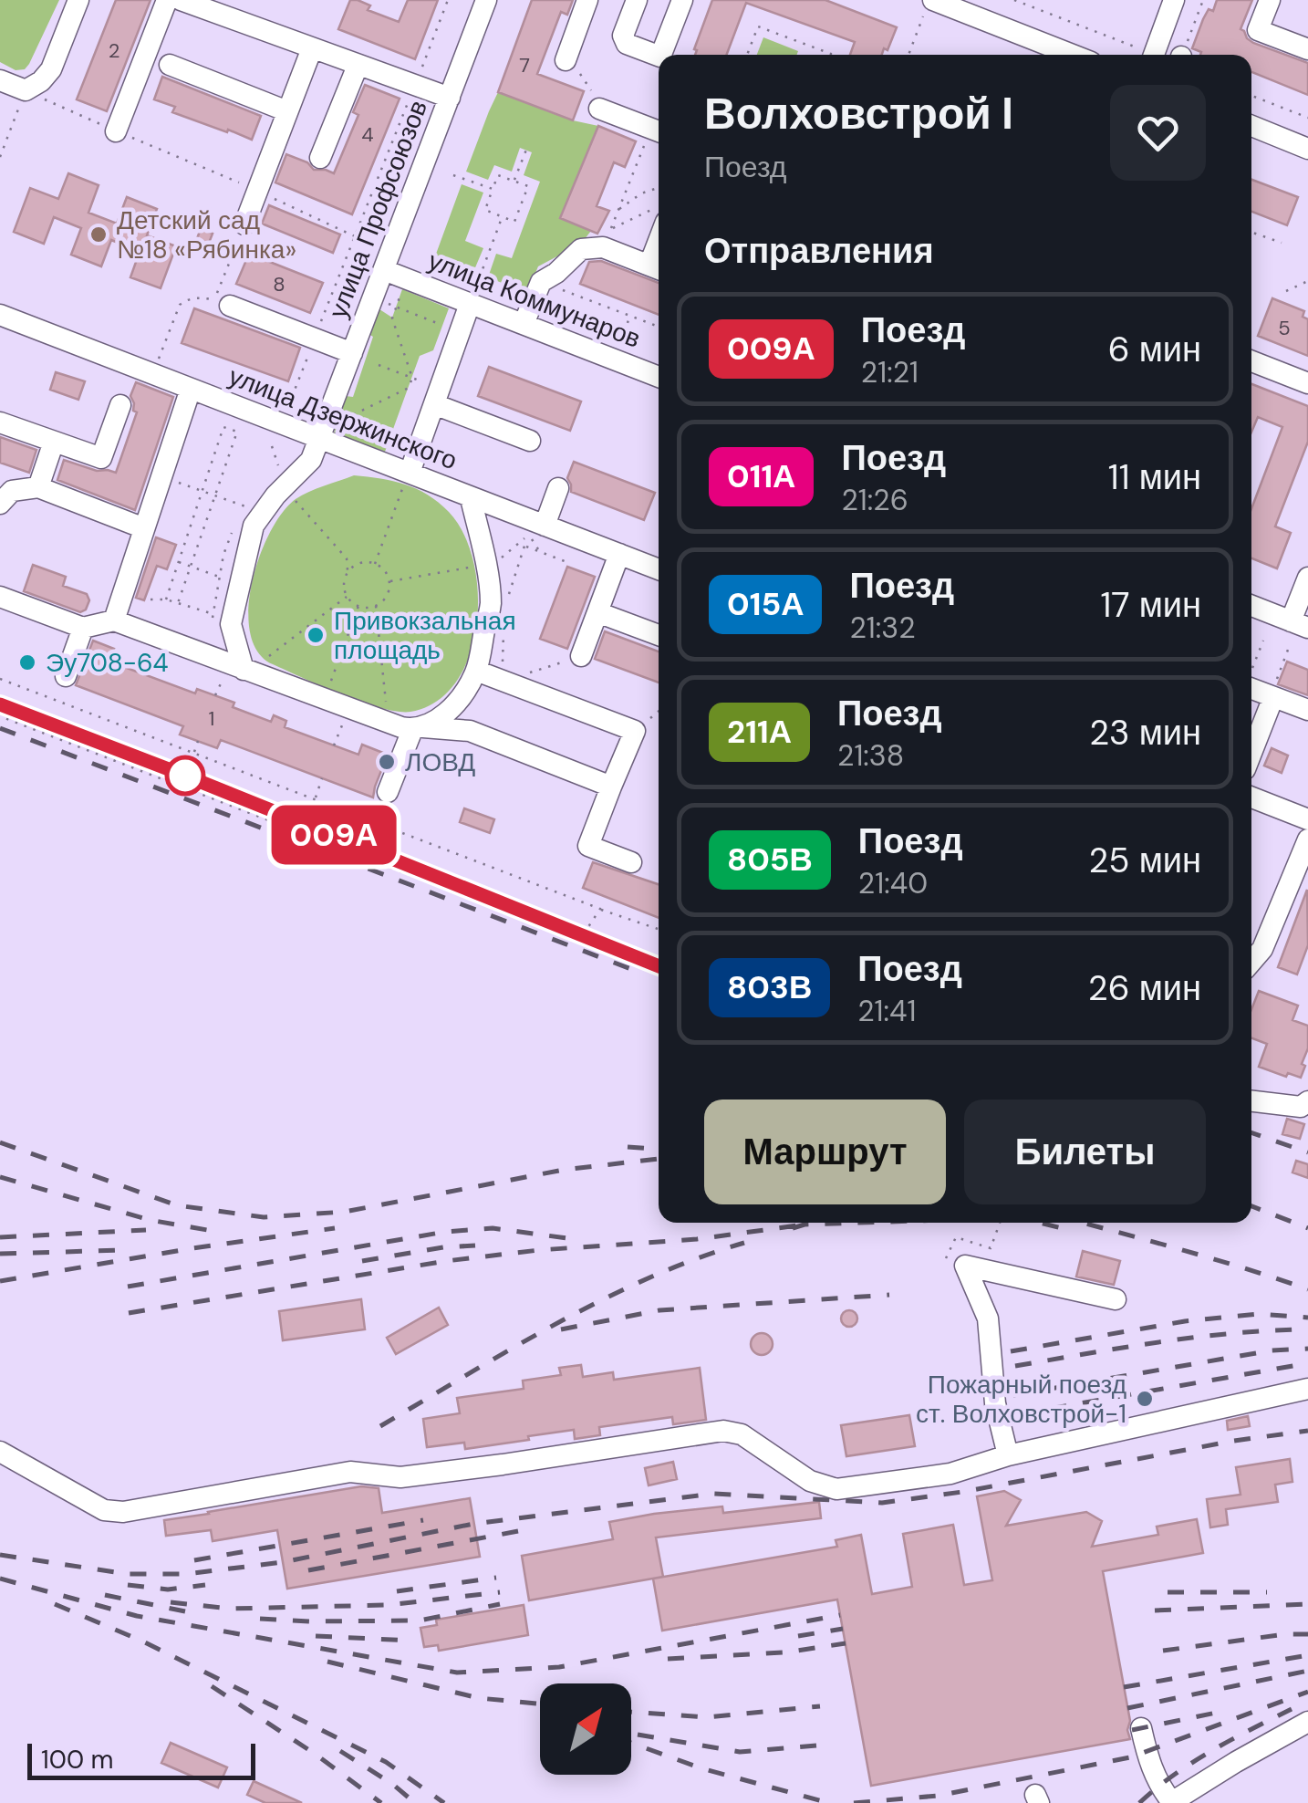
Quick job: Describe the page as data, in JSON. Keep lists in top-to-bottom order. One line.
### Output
{"streets":{"street":["улица Профсоюзов","улица Коммунаров","улица Дзержинского"]},"crossings":[["улица Профсоюзов","улица Коммунаров"],["улица Профсоюзов","улица Дзержинского"]],"places":["Детский сад №18 «Рябинка»","Привокзальная площадь","Эу708-64","ЛОВД","Пожарный поезд ст. Волховстрой-1"],"house_numbers":["2","7","4","8","5","1"],"scale_bar":"100 m","north":"top right","page":{"on_map":"009А","heading":[["Волховстрой I","Поезд"],"Отправления"],"list":[{"mark":"009А","name":"Поезд","note":"21:21","value":"6 мин"},{"mark":"011А","name":"Поезд","note":"21:26","value":"11 мин"},{"mark":"015А","name":"Поезд","note":"21:32","value":"17 мин"},{"mark":"211А","name":"Поезд","note":"21:38","value":"23 мин"},{"mark":"805В","name":"Поезд","note":"21:40","value":"25 мин"},{"mark":"803В","name":"Поезд","note":"21:41","value":"26 мин"}],"buttons":["Маршрут","Билеты"],"scale":"100 m"}}
